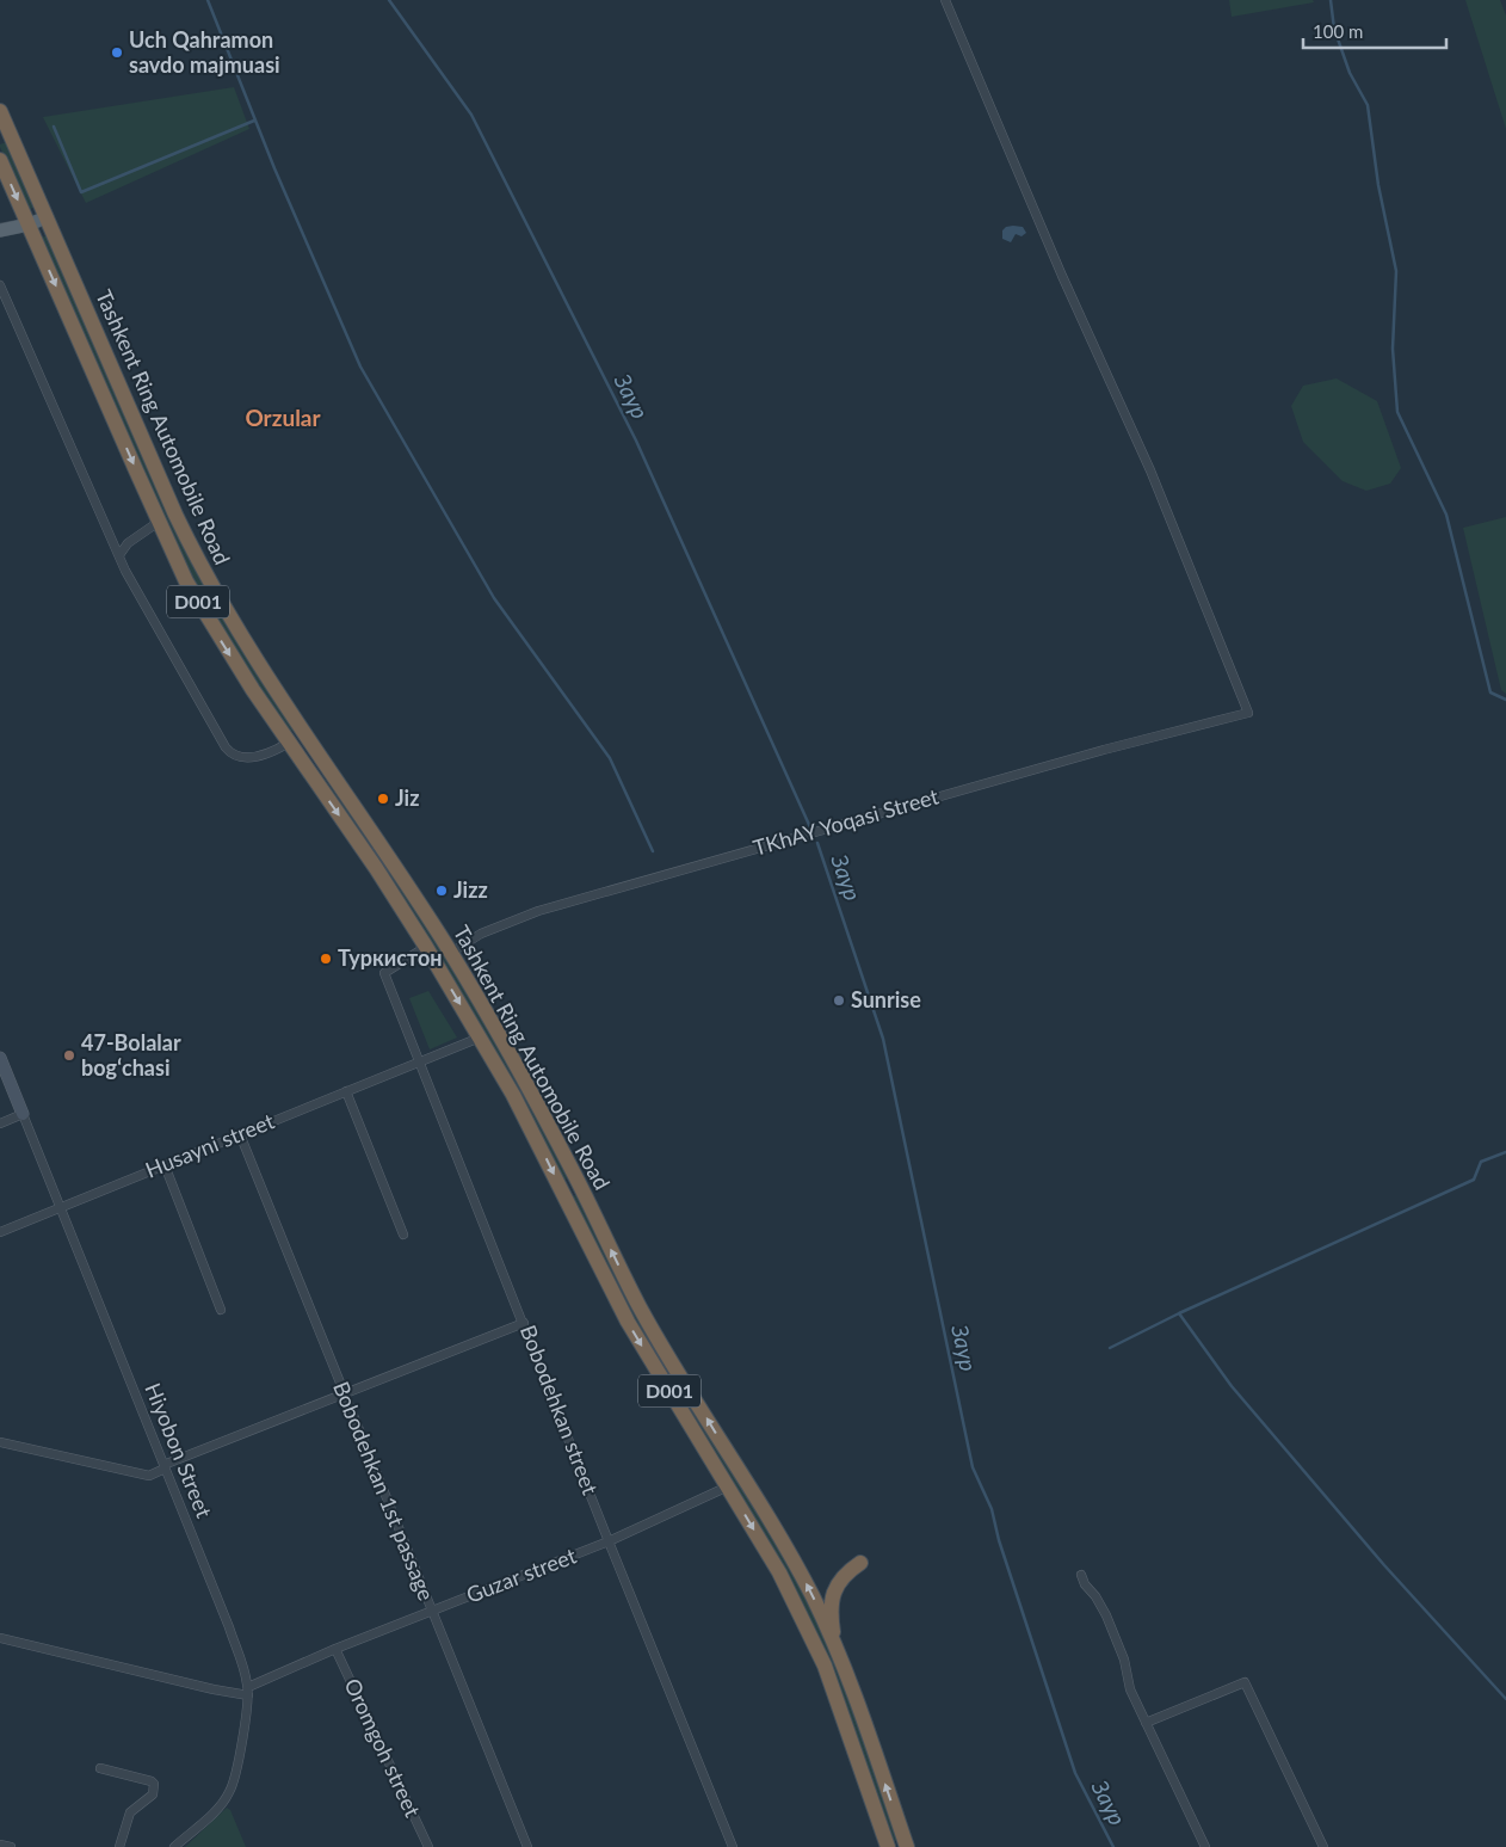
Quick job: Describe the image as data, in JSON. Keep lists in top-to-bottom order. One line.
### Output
{"streets":{"highway":["Tashkent Ring Automobile Road","D001"],"street":["TKhAY Yoqasi Street","Husayni street","Bobodehkan street","Hiyobon Street","Bobodehkan 1st passage","Guzar street","Oromgoh street"]},"crossings":[["Tashkent Ring Automobile Road","TKhAY Yoqasi Street"],["Tashkent Ring Automobile Road","Husayni street"],["Tashkent Ring Automobile Road","Bobodehkan street"],["Tashkent Ring Automobile Road","Guzar street"],["Husayni street","Bobodehkan street"],["Husayni street","Hiyobon Street"],["Husayni street","Bobodehkan 1st passage"],["Bobodehkan street","Guzar street"],["Hiyobon Street","Guzar street"],["Bobodehkan 1st passage","Guzar street"],["Guzar street","Oromgoh street"]],"districts":["Orzular"],"water":["Заур"],"places":["Uch Qahramon savdo majmuasi","Jiz","Jizz","Туркистон","Sunrise","47-Bolalar bogʻchasi"],"scale_bar":"100 m"}
